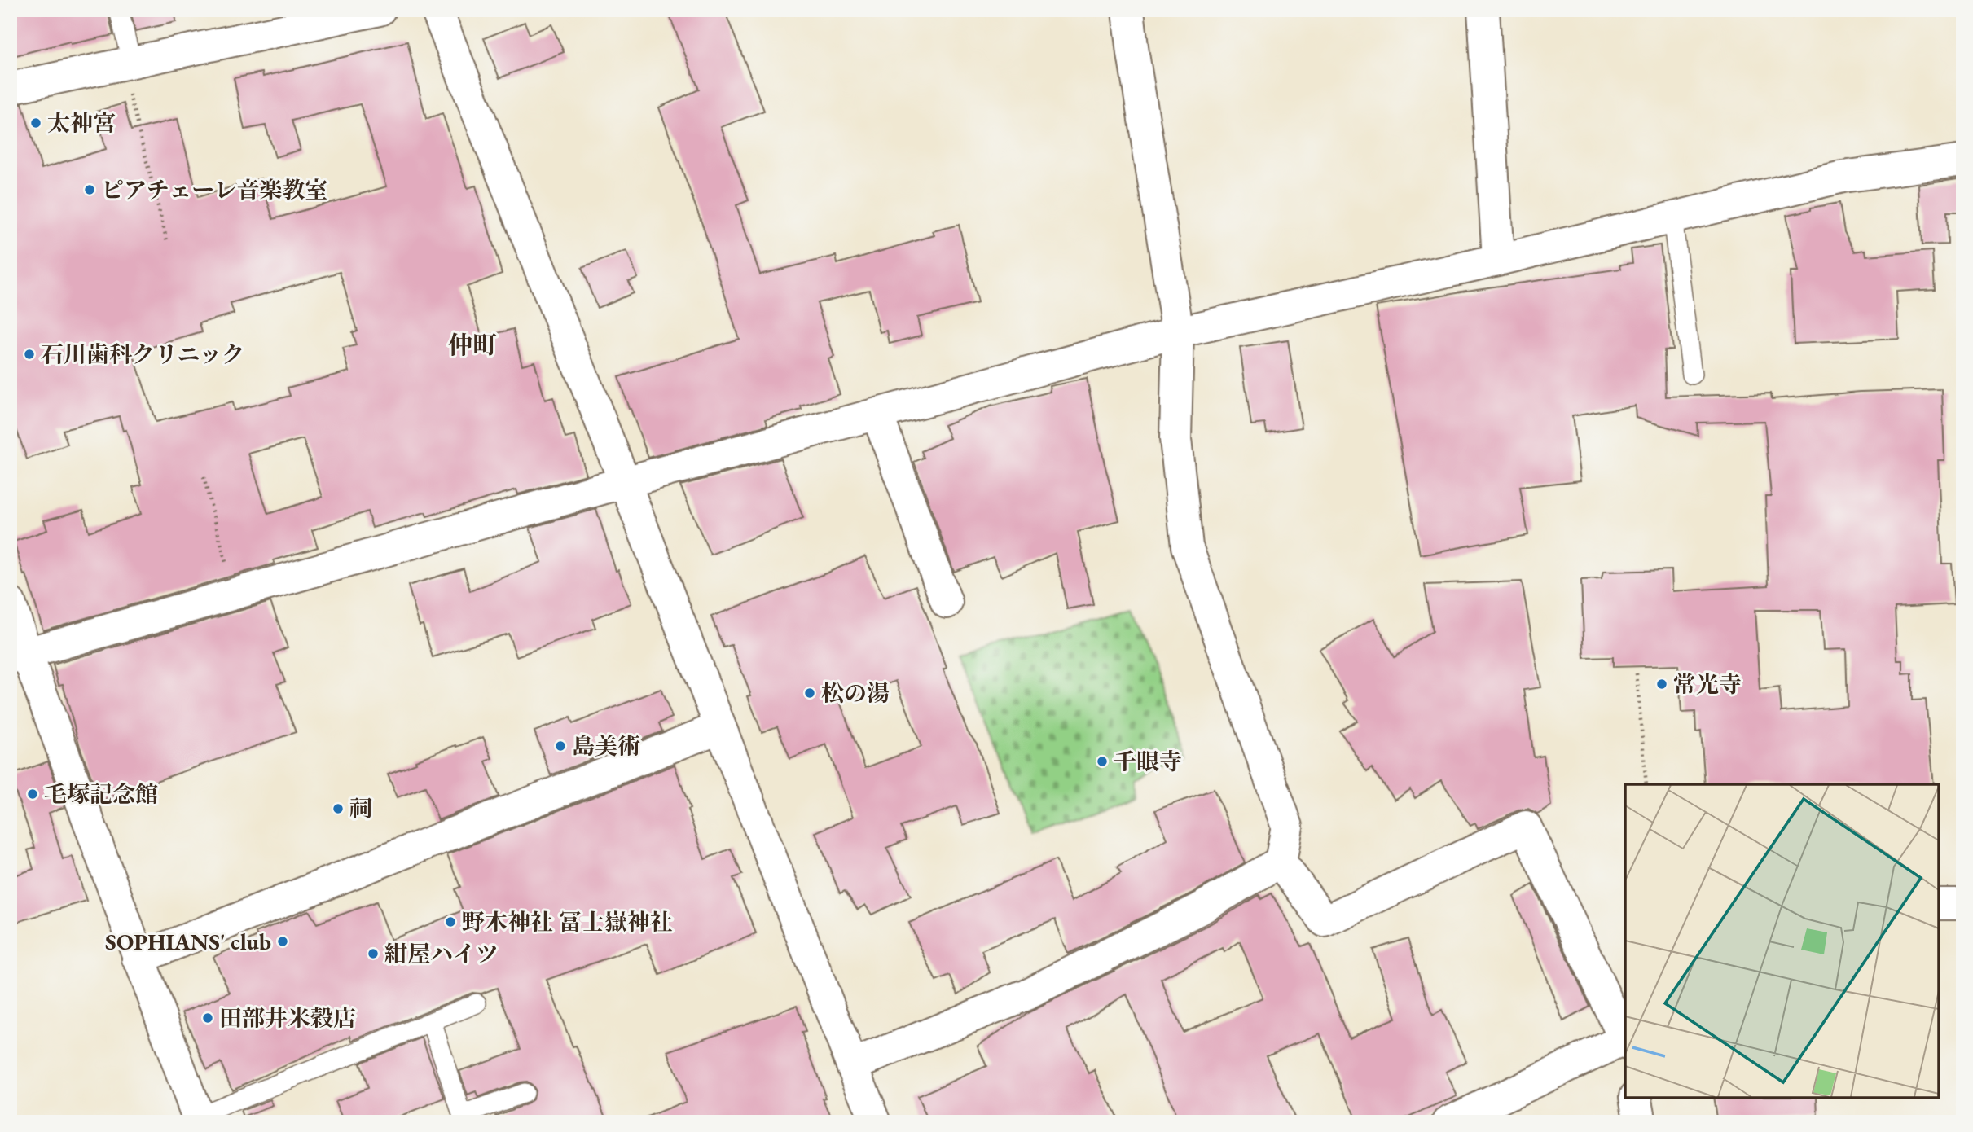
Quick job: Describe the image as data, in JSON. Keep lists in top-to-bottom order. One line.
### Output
{"districts":["仲町"],"places":["太神宮","ピアチェーレ音楽教室","石川歯科クリニック","常光寺","松の湯","島美術","千眼寺","毛塚記念館","祠","野木神社 冨士嶽神社","SOPHIANS' club","紺屋ハイツ","田部井米穀店"]}
